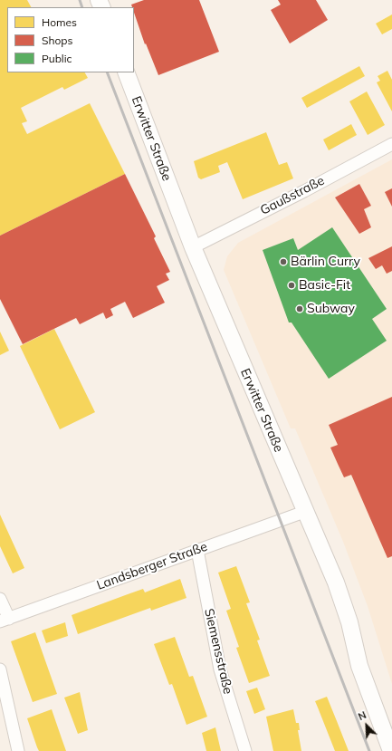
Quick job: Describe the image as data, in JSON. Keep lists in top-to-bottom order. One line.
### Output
{"streets":{"main road":["Erwitter Straße"],"street":["Gaußstraße","Landsberger Straße","Siemensstraße"]},"crossings":[["Erwitter Straße","Gaußstraße"],["Erwitter Straße","Landsberger Straße"],["Landsberger Straße","Siemensstraße"]],"places":["Bärlin Curry","Basic-Fit","Subway"],"legend":["Homes","Shops","Public"],"north":"top left"}
